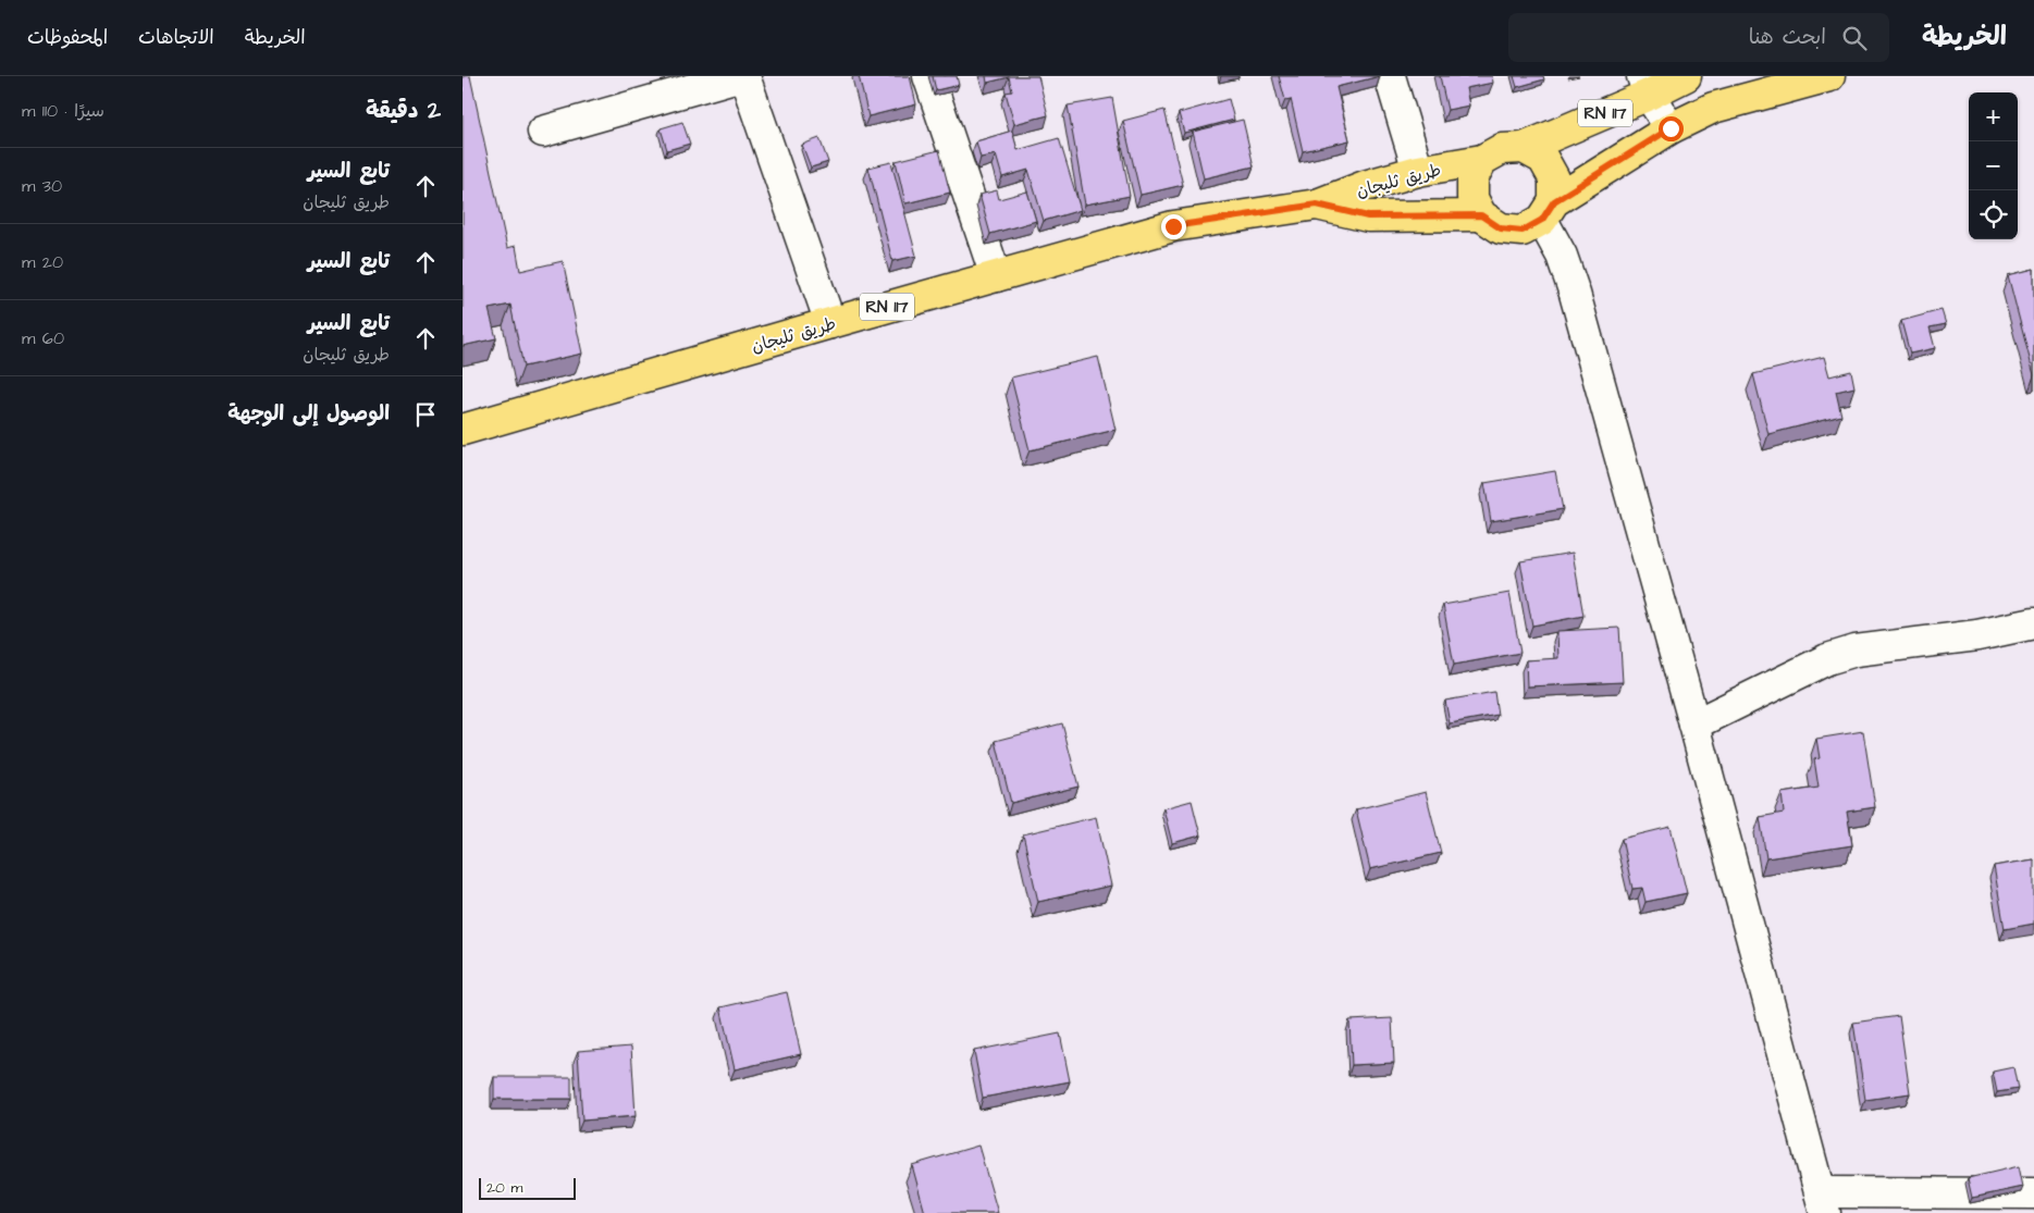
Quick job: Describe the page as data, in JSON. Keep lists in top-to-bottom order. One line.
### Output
{"streets":{"main road":["RN 117","طريق ثليجان"]},"crossings":[["RN 117","طريق ثليجان"]],"scale_bar":"20 m","page":{"header":"الخريطة","search":"ابحث هنا","nav":["الخريطة","الاتجاهات","المحفوظات"],"heading":["2 دقيقة","سيرًا · 110 m"],"map_buttons":["+","−"],"list":[["تابع السير","طريق ثليجان","30 m"],["تابع السير","20 m"],["تابع السير","طريق ثليجان","60 m"],"الوصول إلى الوجهة"],"scale":"20 m"}}
